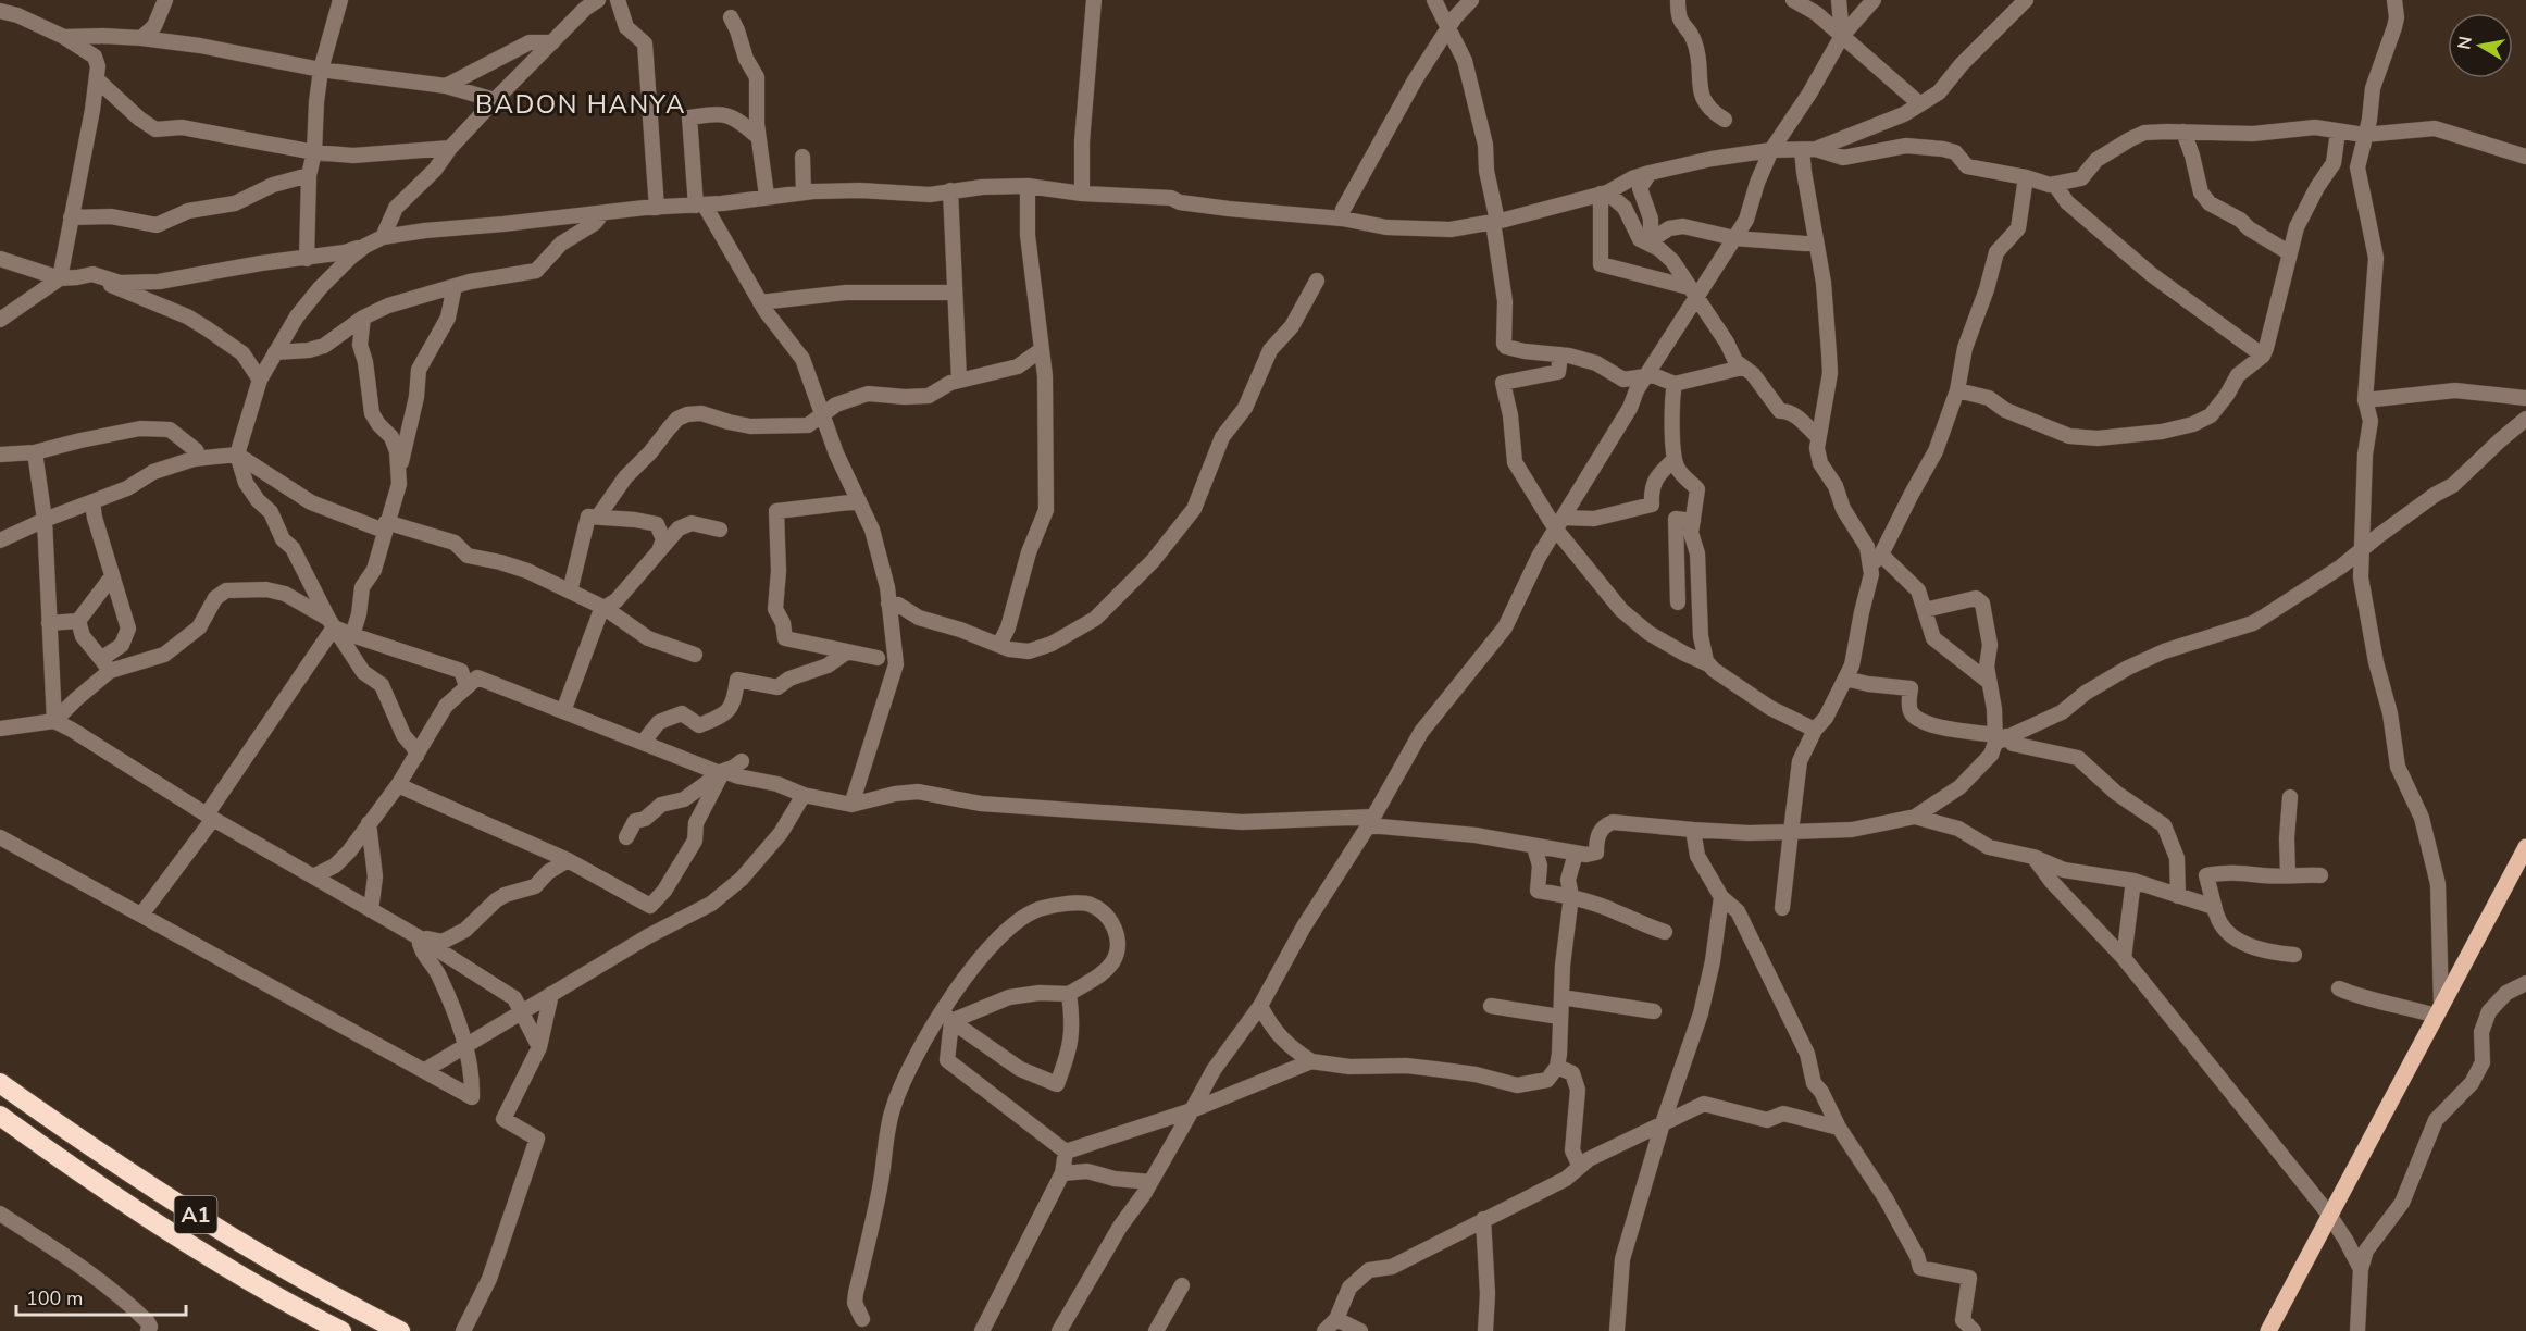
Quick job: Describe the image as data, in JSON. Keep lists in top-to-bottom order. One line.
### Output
{"streets":{"highway":["A1"]},"districts":["BADON HANYA"],"scale_bar":"100 m","north":"left"}
